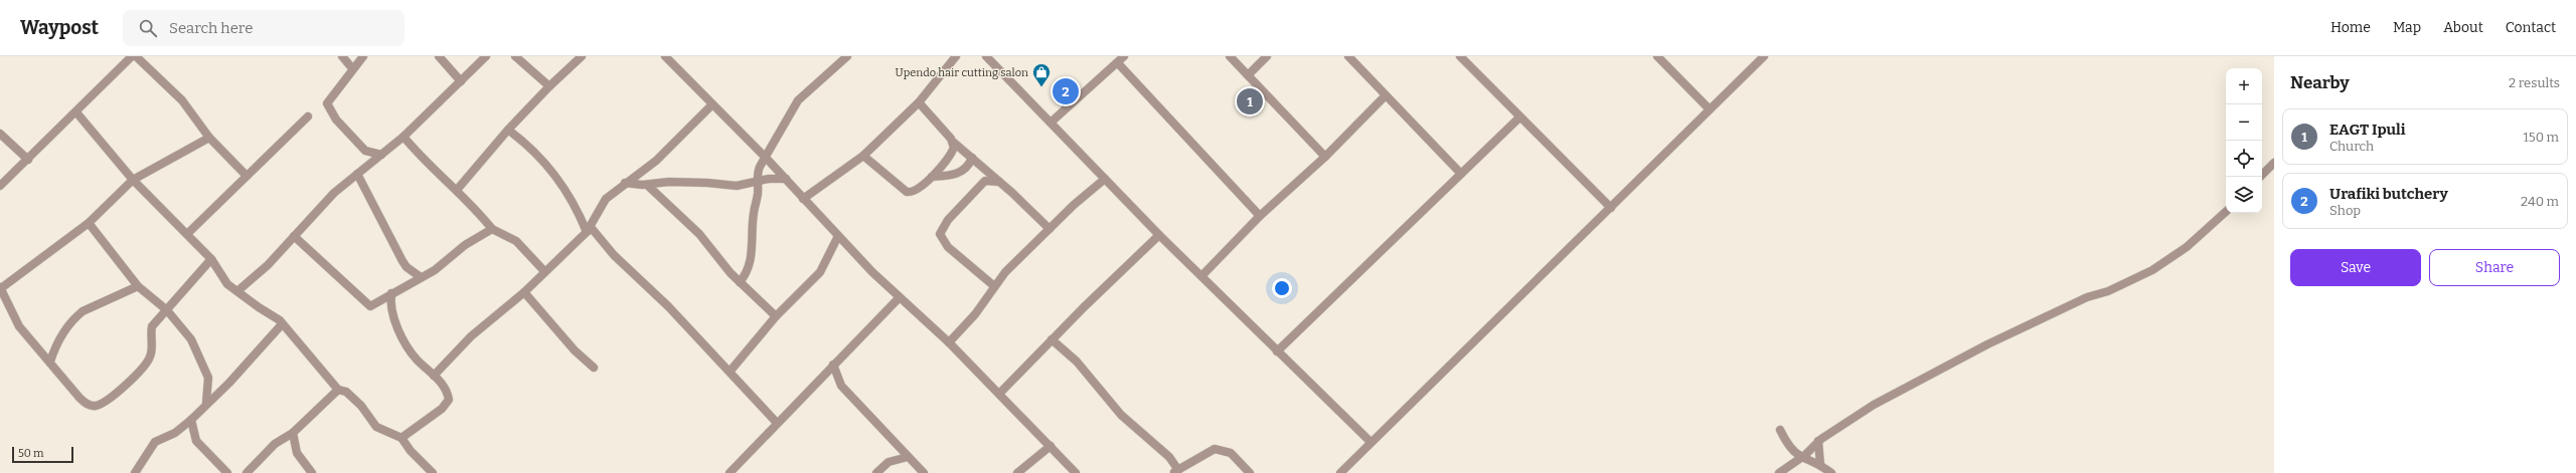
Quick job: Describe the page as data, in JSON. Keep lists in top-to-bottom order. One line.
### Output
{"places":{"shop":["Upendo hair cutting salon"]},"scale_bar":"50 m","page":{"header":"Waypost","search":"Search here","nav":["Home","Map","About","Contact"],"heading":["Nearby","2 results"],"map_buttons":["+","−"],"pins":["2","1"],"list":[{"mark":"1","name":"EAGT Ipuli","note":"Church","value":"150 m"},{"mark":"2","name":"Urafiki butchery","note":"Shop","value":"240 m"}],"buttons":["Save","Share"],"scale":"50 m"}}
